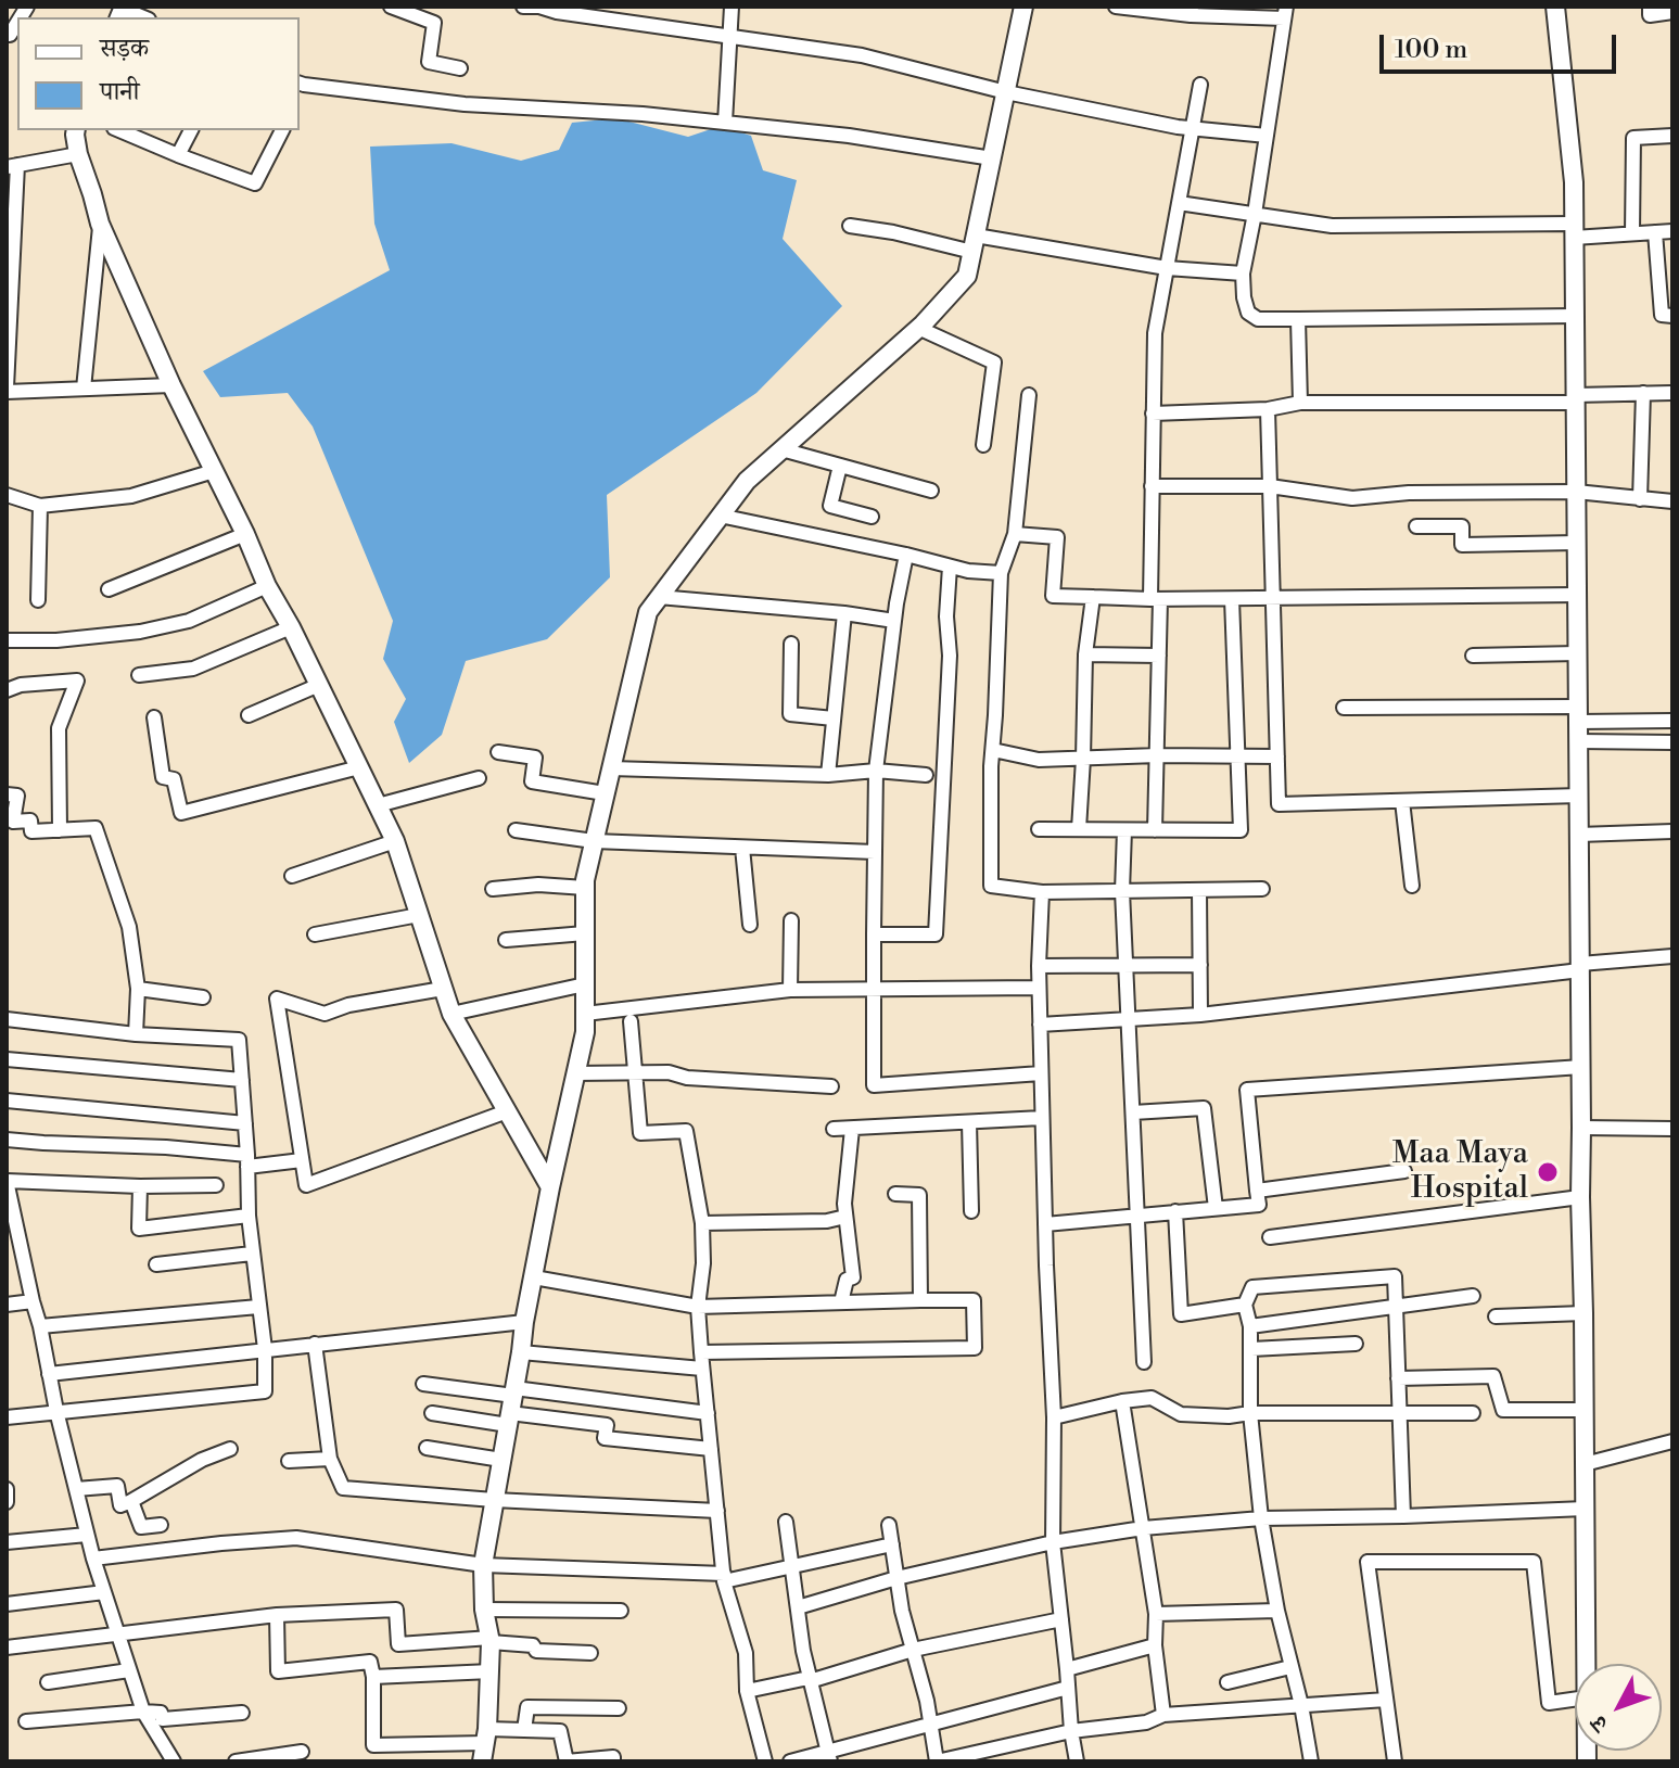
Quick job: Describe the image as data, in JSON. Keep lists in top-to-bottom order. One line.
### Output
{"places":["Maa Maya Hospital"],"legend":["सड़क","पानी"],"scale_bar":"100 m","north":"bottom left"}
